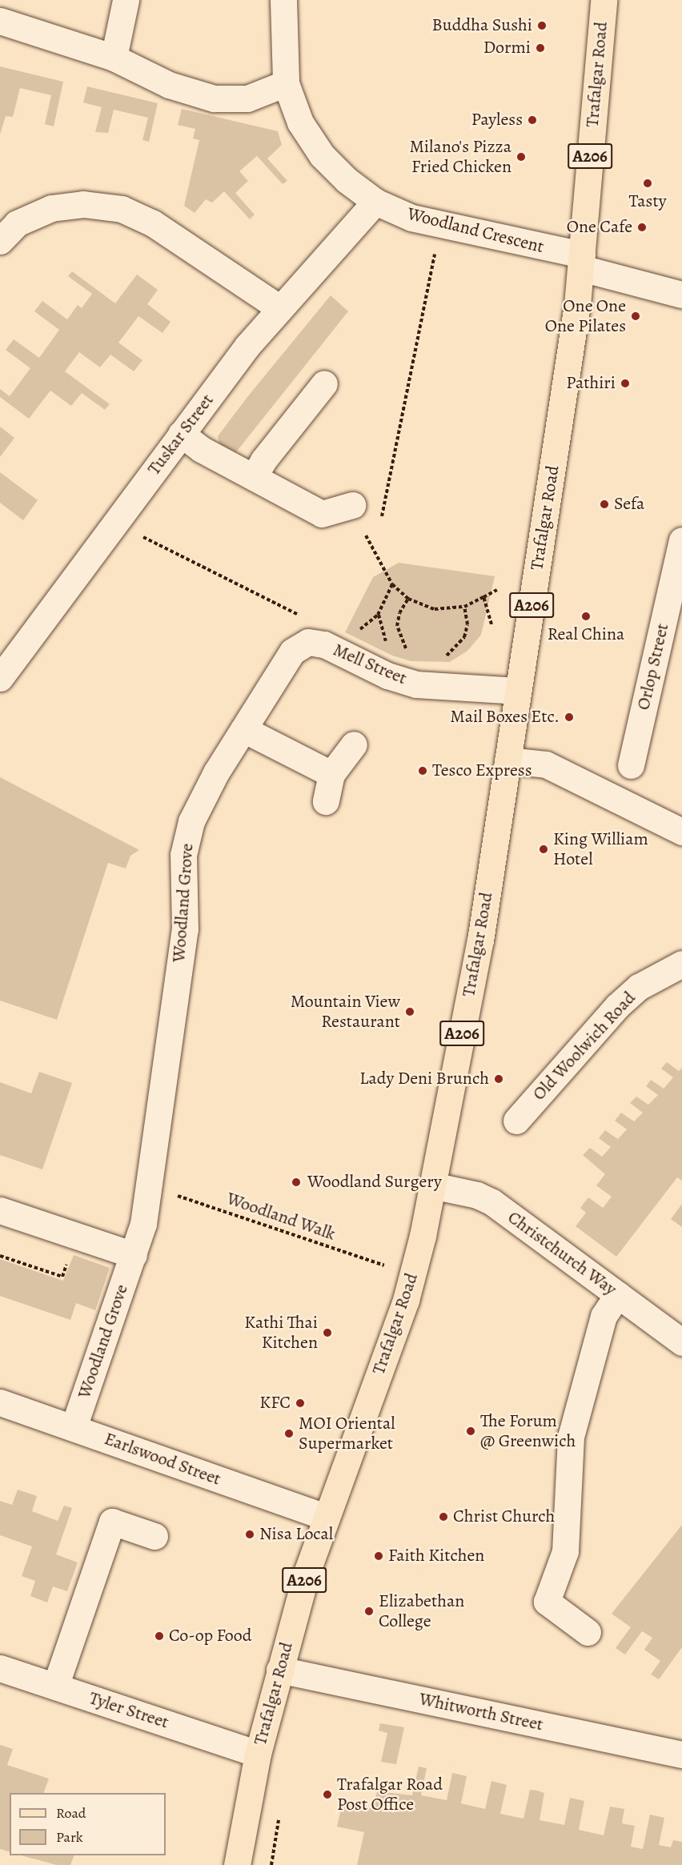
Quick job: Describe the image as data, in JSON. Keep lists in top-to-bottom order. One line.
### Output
{"streets":{"main road":["Trafalgar Road","A206"],"street":["Woodland Crescent","Tuskar Street","Mell Street","Orlop Street","Woodland Grove","Old Woolwich Road","Christchurch Way","Earlswood Street","Tyler Street","Whitworth Street"],"path":["Woodland Walk"]},"crossings":[["Trafalgar Road","Woodland Crescent"],["Trafalgar Road","Mell Street"],["Trafalgar Road","Christchurch Way"],["Trafalgar Road","Earlswood Street"],["Trafalgar Road","Tyler Street"],["Trafalgar Road","Whitworth Street"],["Woodland Crescent","Tuskar Street"],["Mell Street","Woodland Grove"],["Woodland Grove","Earlswood Street"]],"places":["Buddha Sushi","Dormi","Payless","Milano's Pizza Fried Chicken","Tasty","One Cafe","One One One Pilates","Pathiri","Sefa","Real China","Mail Boxes Etc.","Tesco Express","King William Hotel","Mountain View Restaurant","Lady Deni Brunch","Woodland Surgery","Kathi Thai Kitchen","KFC","The Forum @ Greenwich","MOI Oriental Supermarket","Christ Church","Nisa Local","Faith Kitchen","Elizabethan College","Co-op Food","Trafalgar Road Post Office"],"legend":["Road","Park"]}
